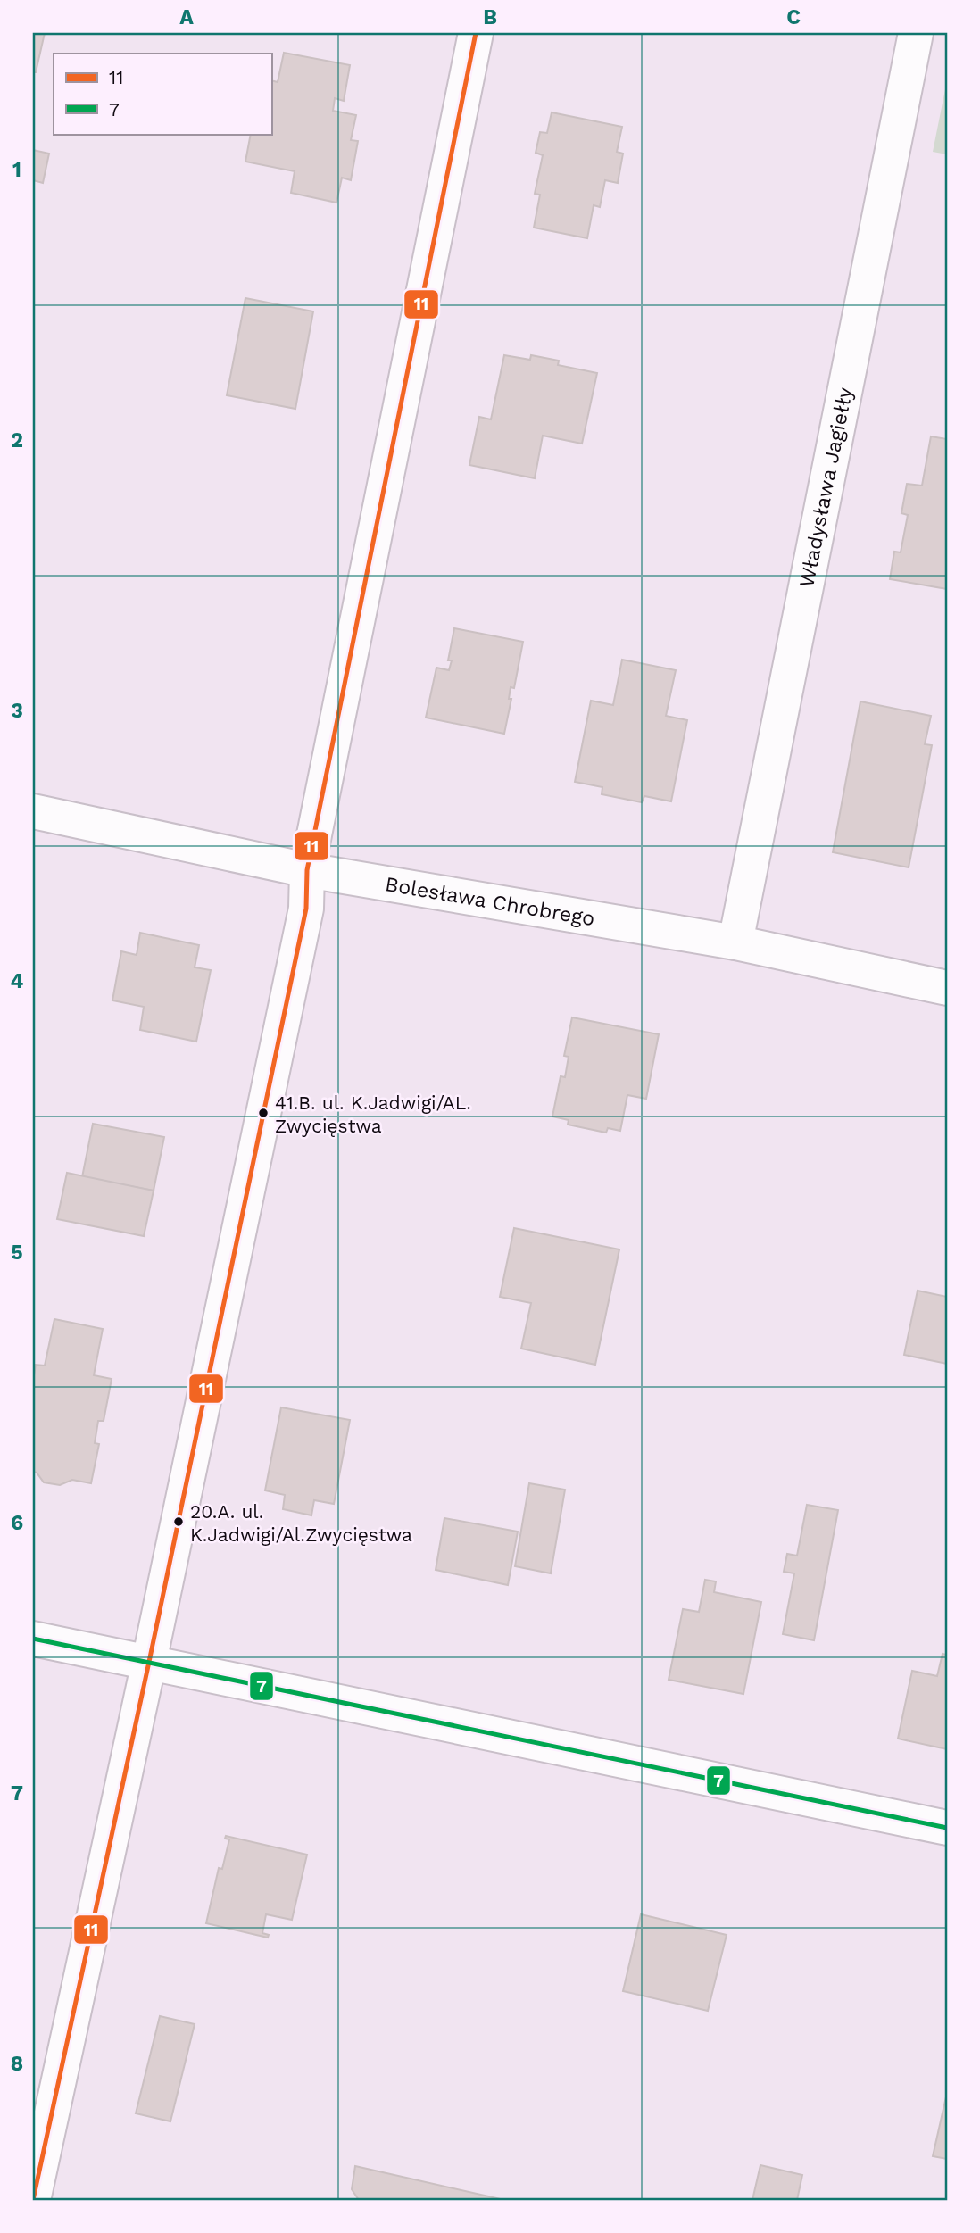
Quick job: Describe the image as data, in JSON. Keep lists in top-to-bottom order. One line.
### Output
{"streets":{"street":["Władysława Jagiełły","Bolesława Chrobrego"]},"crossings":[["Władysława Jagiełły","Bolesława Chrobrego"]],"places":["41.B. ul. K.Jadwigi/AL. Zwycięstwa","20.A. ul. K.Jadwigi/Al.Zwycięstwa"],"lines":["transit line 11","transit line 7"],"legend":["11","7"],"grid":{"columns":["A","B","C"],"rows":["1","2","3","4","5","6","7","8"]}}
